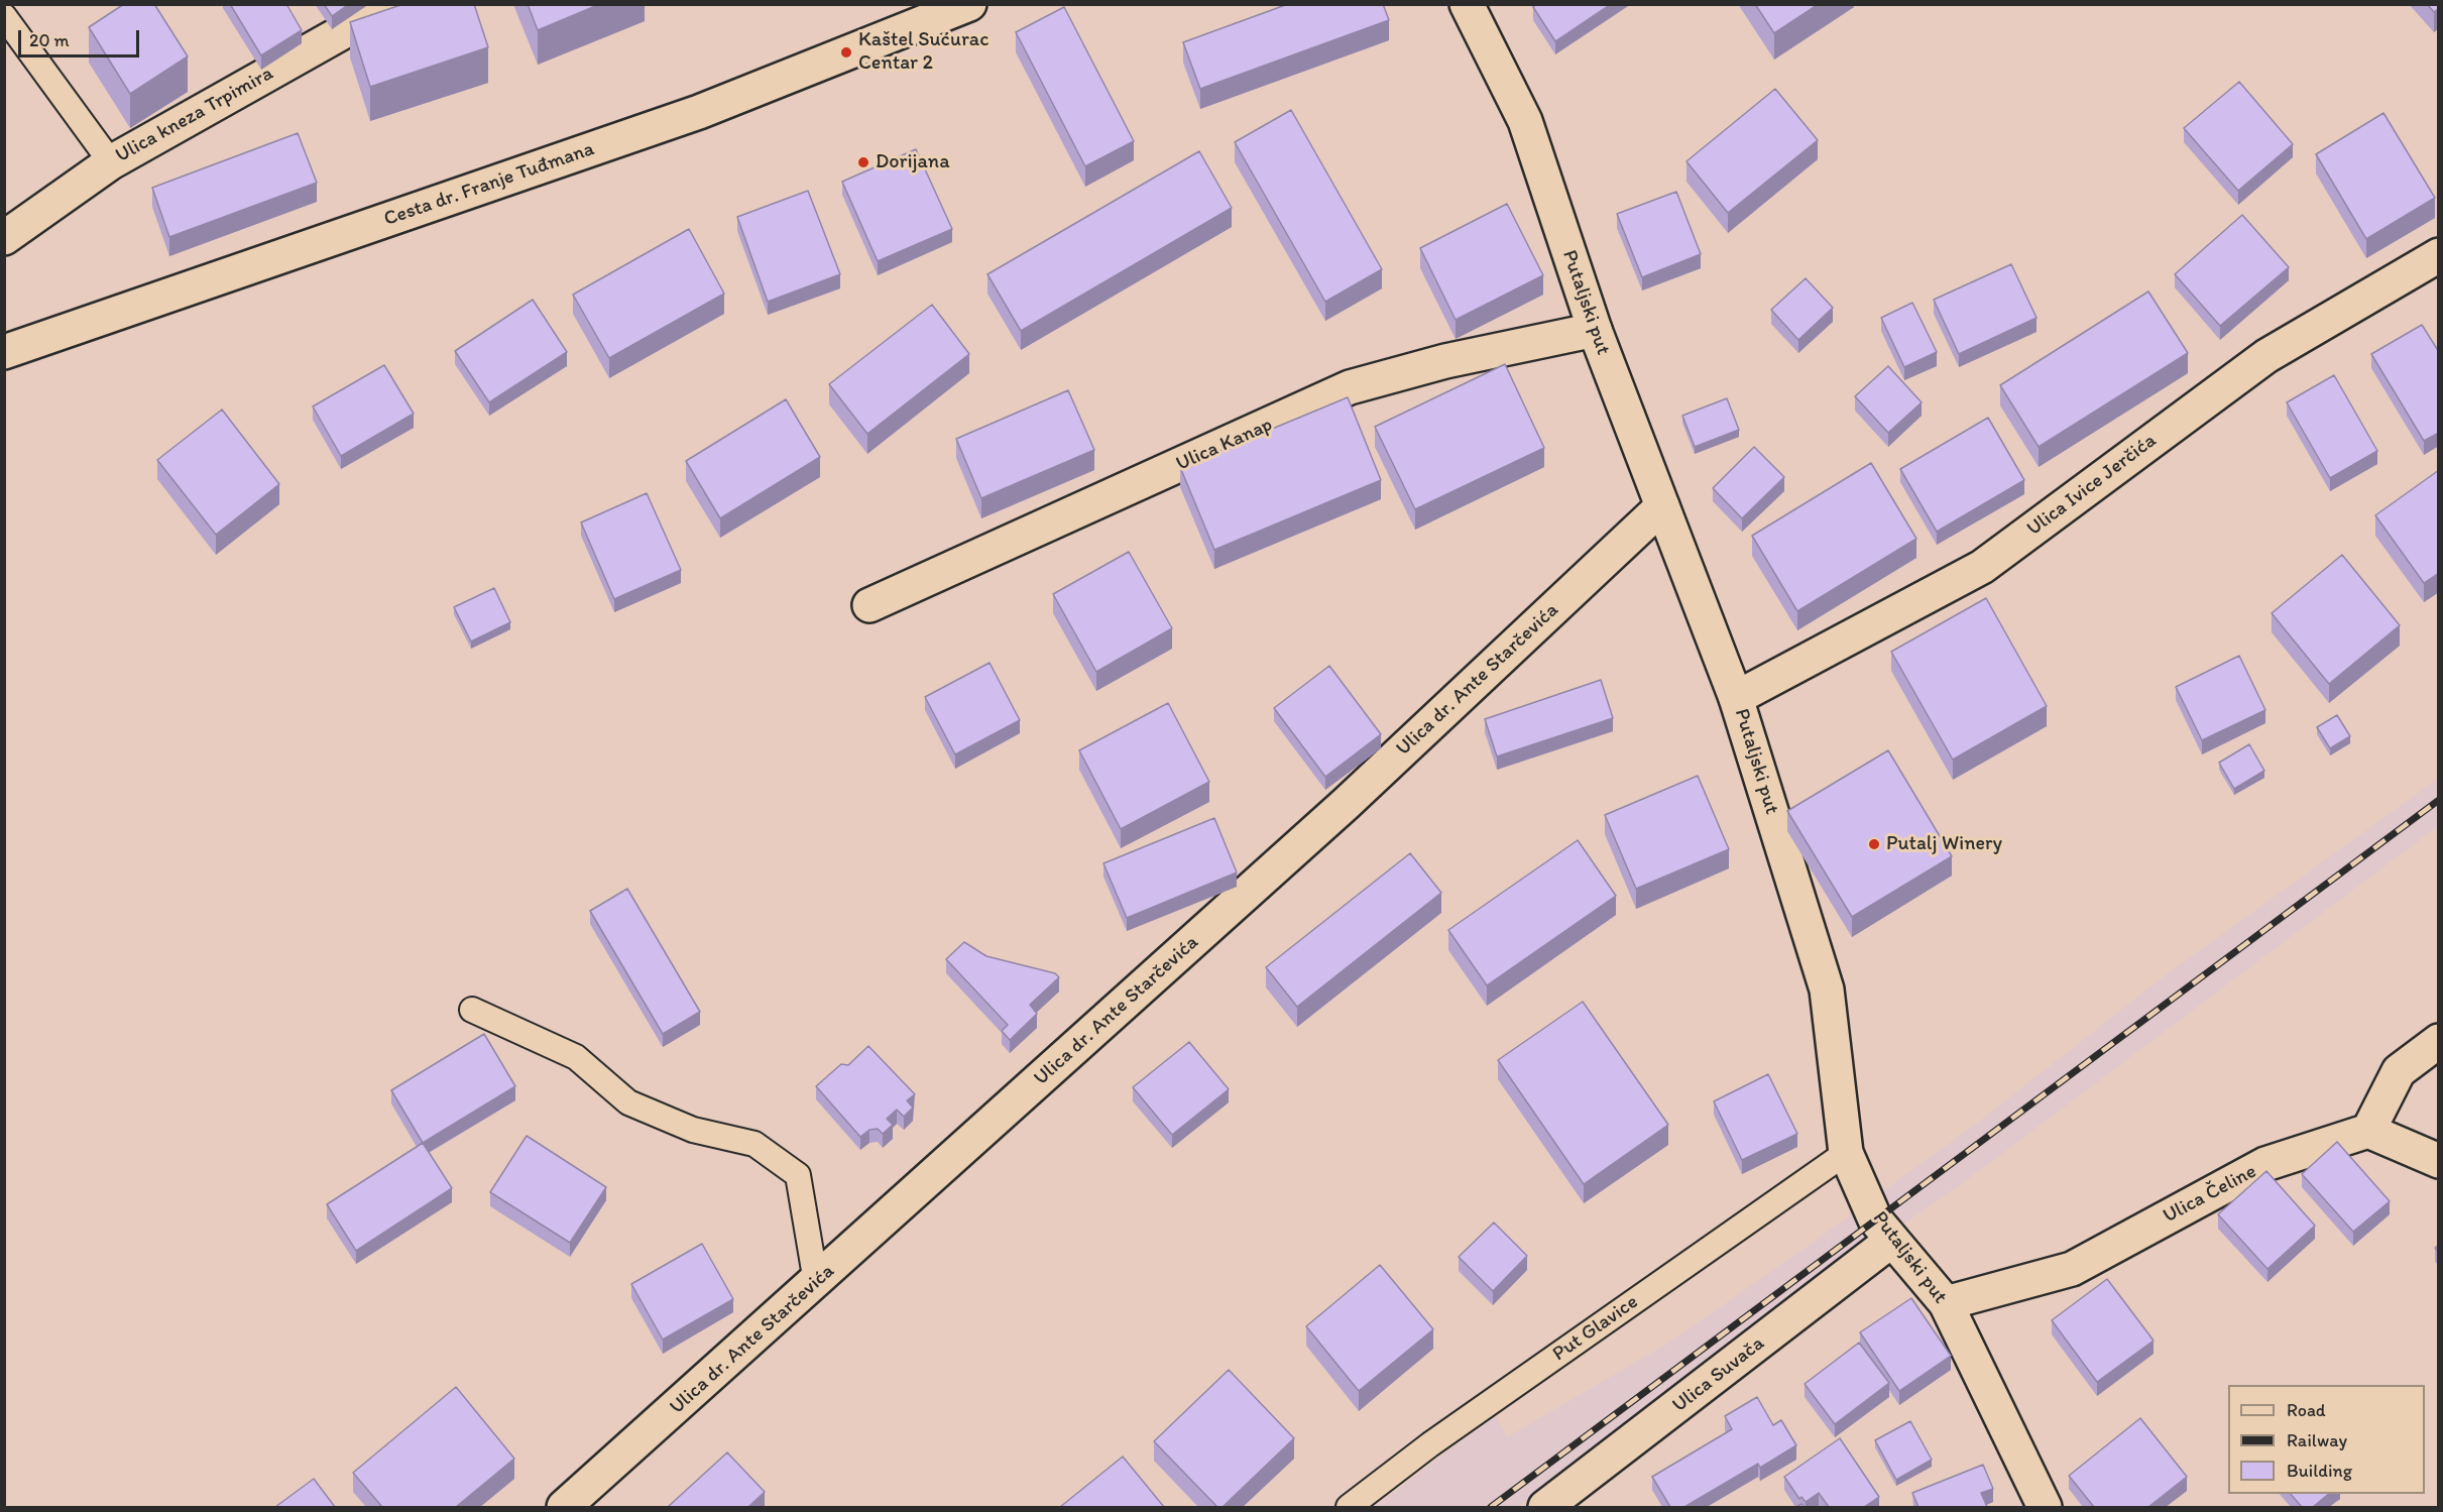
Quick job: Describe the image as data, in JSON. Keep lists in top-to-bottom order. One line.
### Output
{"streets":{"street":["Ulica kneza Trpimira","Cesta dr. Franje Tuđmana","Putaljski put","Ulica Kanap","Ulica Ivice Jerčića","Ulica dr. Ante Starčevića","Ulica Čeline","Ulica Suvača"],"lane":["Put Glavice"]},"crossings":[["Putaljski put","Ulica Kanap"],["Putaljski put","Ulica Ivice Jerčića"],["Putaljski put","Ulica dr. Ante Starčevića"],["Putaljski put","Ulica Čeline"],["Putaljski put","Put Glavice"],["Putaljski put","Ulica Suvača"]],"places":["Kaštel Sućurac Centar 2","Dorijana","Putalj Winery"],"legend":["Road","Railway","Building"],"scale_bar":"20 m"}
